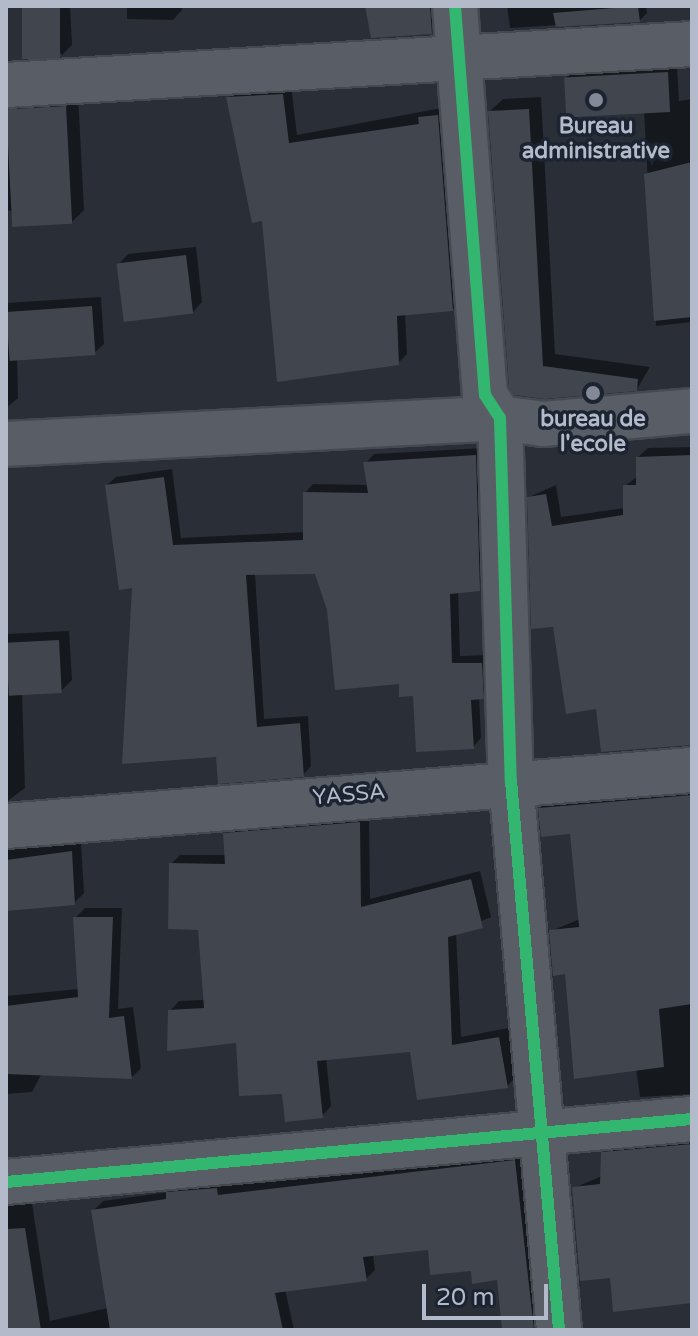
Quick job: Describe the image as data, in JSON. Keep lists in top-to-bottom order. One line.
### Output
{"streets":{"street":["YASSA"]},"places":["Bureau administrative","bureau de l'ecole"],"scale_bar":"20 m"}
